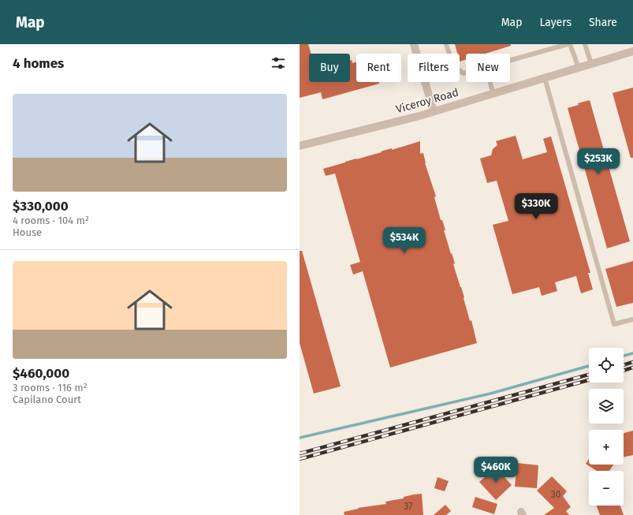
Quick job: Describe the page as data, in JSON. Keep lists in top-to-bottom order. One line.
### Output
{"streets":{"street":["Viceroy Road"]},"house_numbers":["30","37"],"page":{"header":"Map","nav":["Map","Layers","Share"],"heading":"4 homes","chip":["Buy","Rent","Filters","New"],"list":[{"name":"$330,000","note":"4 rooms · 104 m² · House"},{"name":"$460,000","note":"3 rooms · 116 m² · Capilano Court"}],"price":["$253K","$330K","$534K","$460K"],"map_buttons":["+","−"]}}
